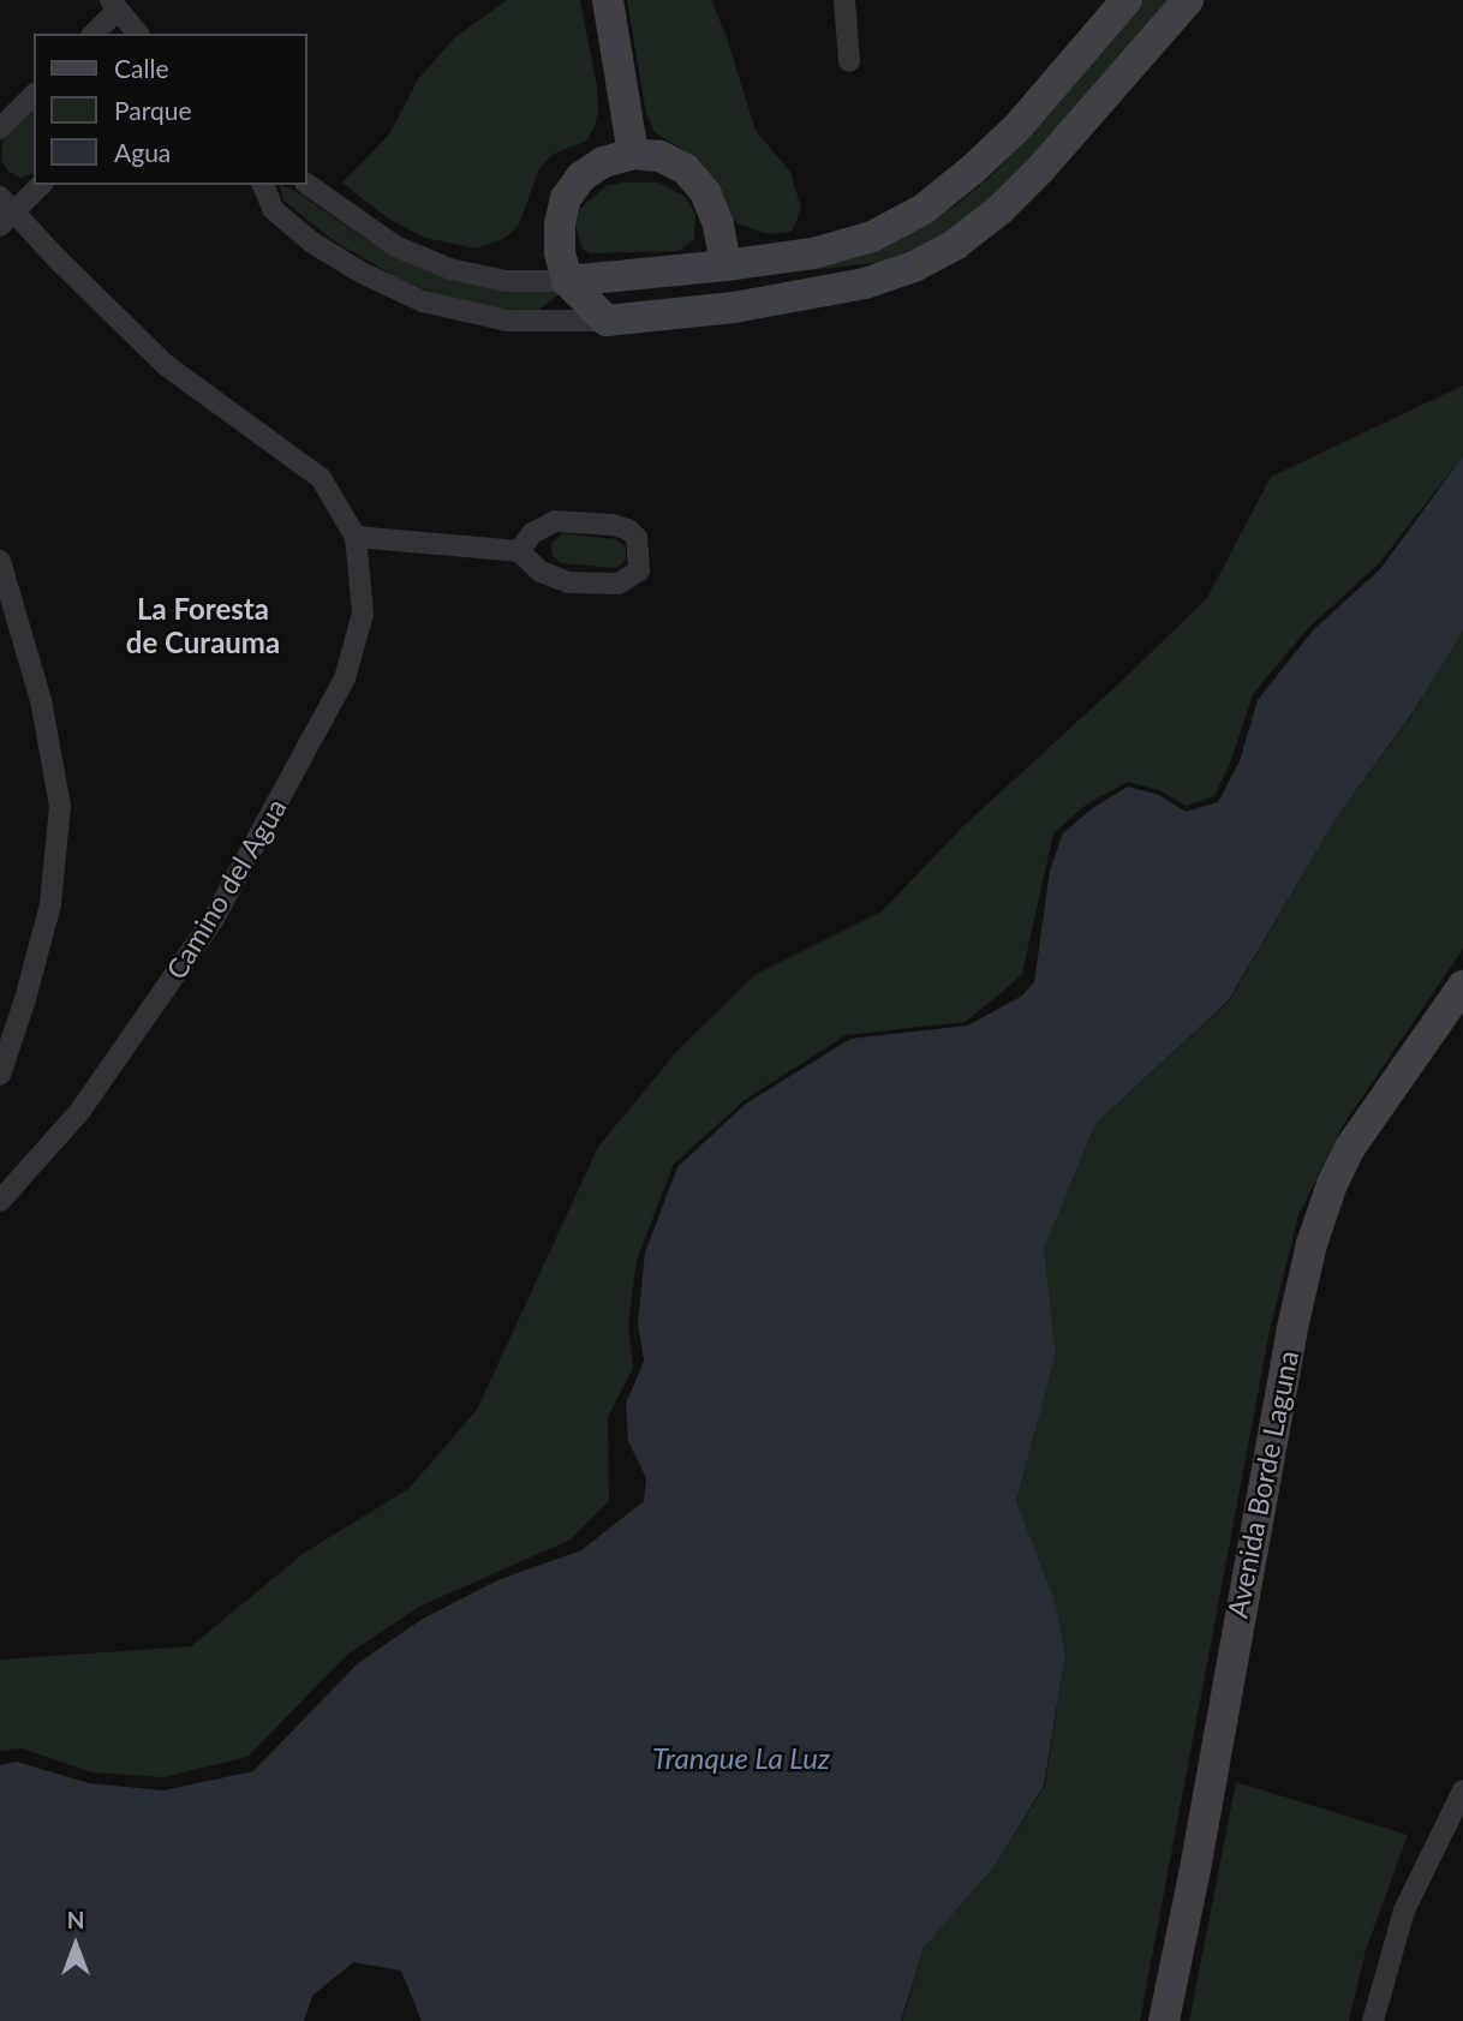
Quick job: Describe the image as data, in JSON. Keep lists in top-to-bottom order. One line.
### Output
{"streets":{"street":["Camino del Agua","Avenida Borde Laguna"]},"districts":["La Foresta de Curauma"],"water":["Tranque La Luz"],"legend":["Calle","Parque","Agua"],"north":"top"}
